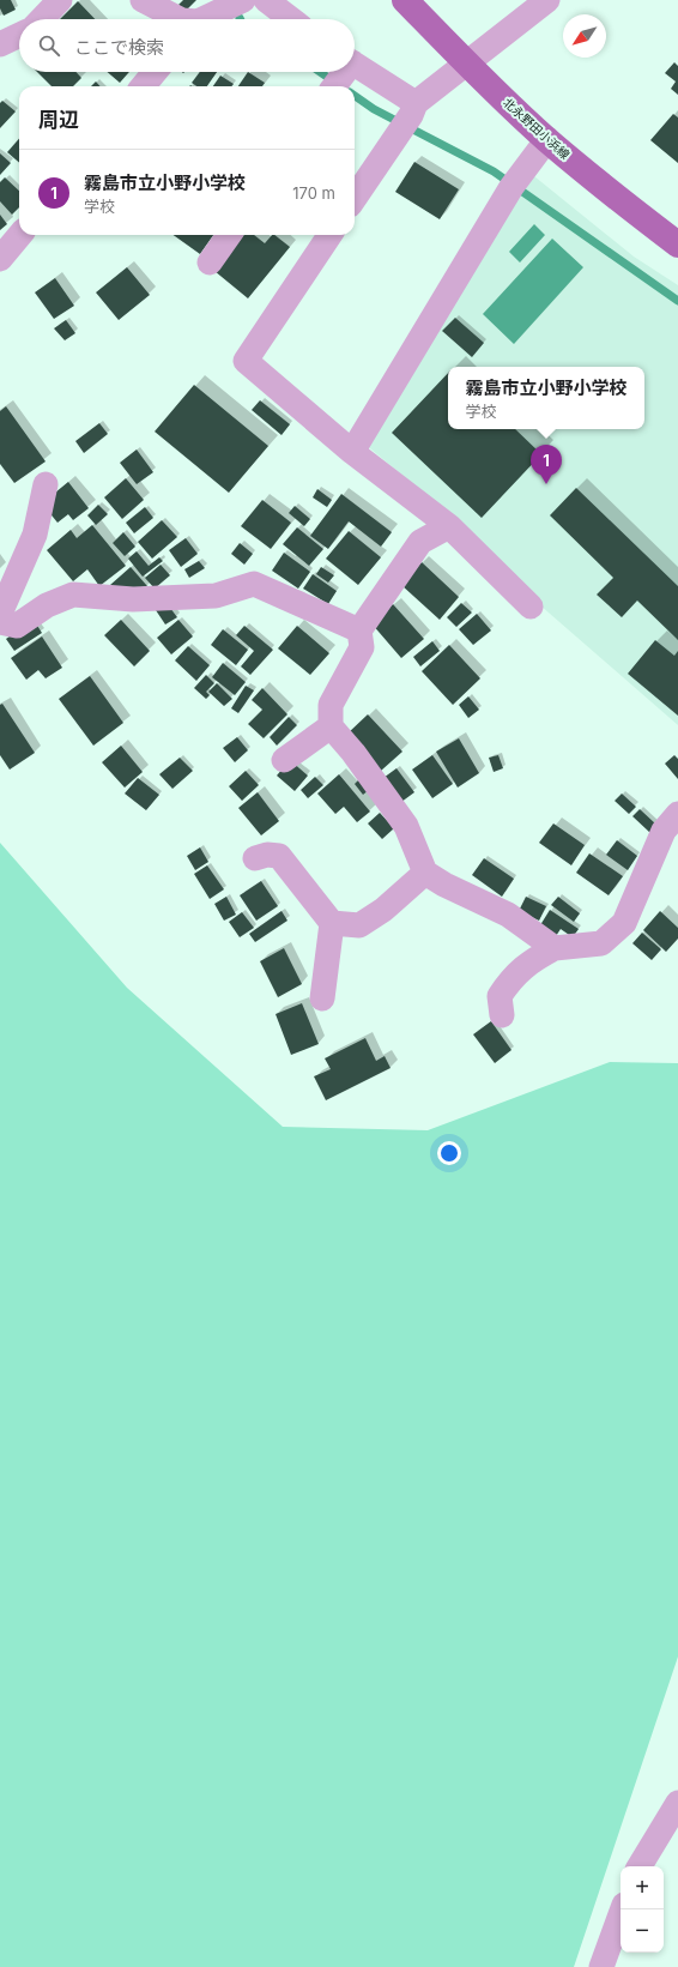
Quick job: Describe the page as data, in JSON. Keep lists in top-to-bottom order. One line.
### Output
{"streets":{"main road":["北永野田小浜線"]},"north":"bottom left","page":{"search":"ここで検索","heading":"周辺","list":[{"mark":"1","name":"霧島市立小野小学校","note":"学校","value":"170 m"}],"popup":["霧島市立小野小学校","学校"],"pins":"1","map_buttons":["+","−"]}}
